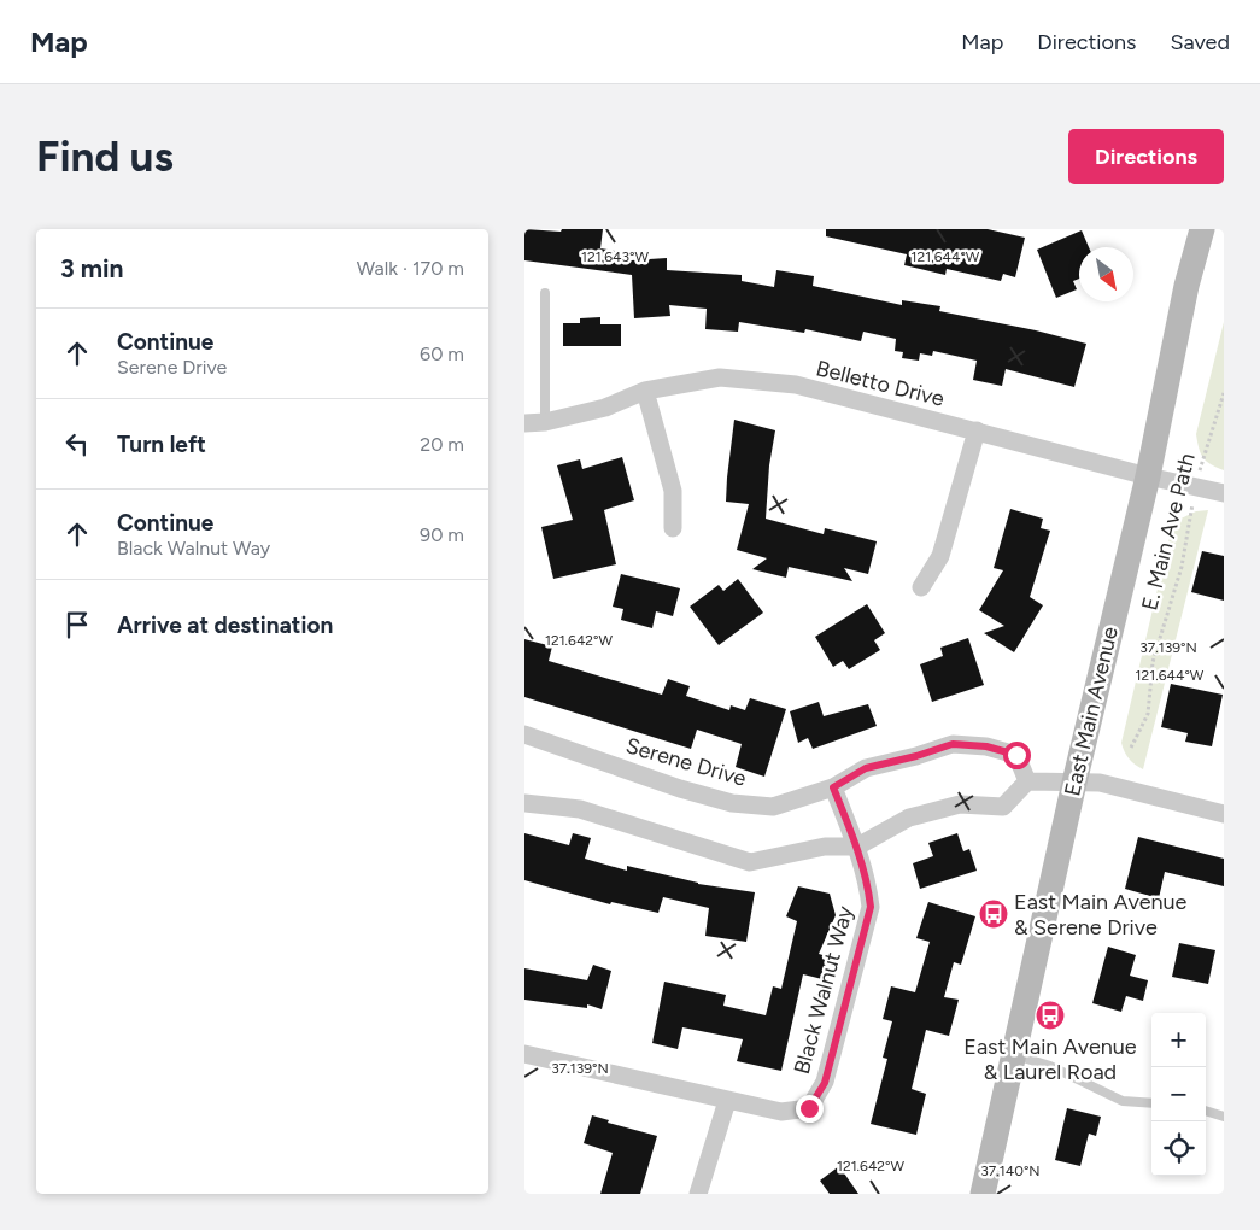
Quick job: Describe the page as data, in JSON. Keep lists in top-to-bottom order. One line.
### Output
{"streets":{"main road":["East Main Avenue"],"street":["Belletto Drive","Serene Drive","Black Walnut Way"],"path":["E. Main Ave Path"]},"crossings":[["Belletto Drive","E. Main Ave Path"],["Belletto Drive","East Main Avenue"],["Serene Drive","Black Walnut Way"]],"places":{"bus stop":["East Main Avenue & Serene Drive","East Main Avenue & Laurel Road"]},"north":"bottom right","page":{"header":"Map","nav":["Map","Directions","Saved"],"buttons":"Directions","title":"Find us","heading":["3 min","Walk · 170 m"],"list":[["Continue","Serene Drive","60 m"],["Turn left","20 m"],["Continue","Black Walnut Way","90 m"],"Arrive at destination"],"map_buttons":["+","−"]},"coordinates":["121.643°W","121.644°W","121.642°W","37.139°N","37.140°N"]}
